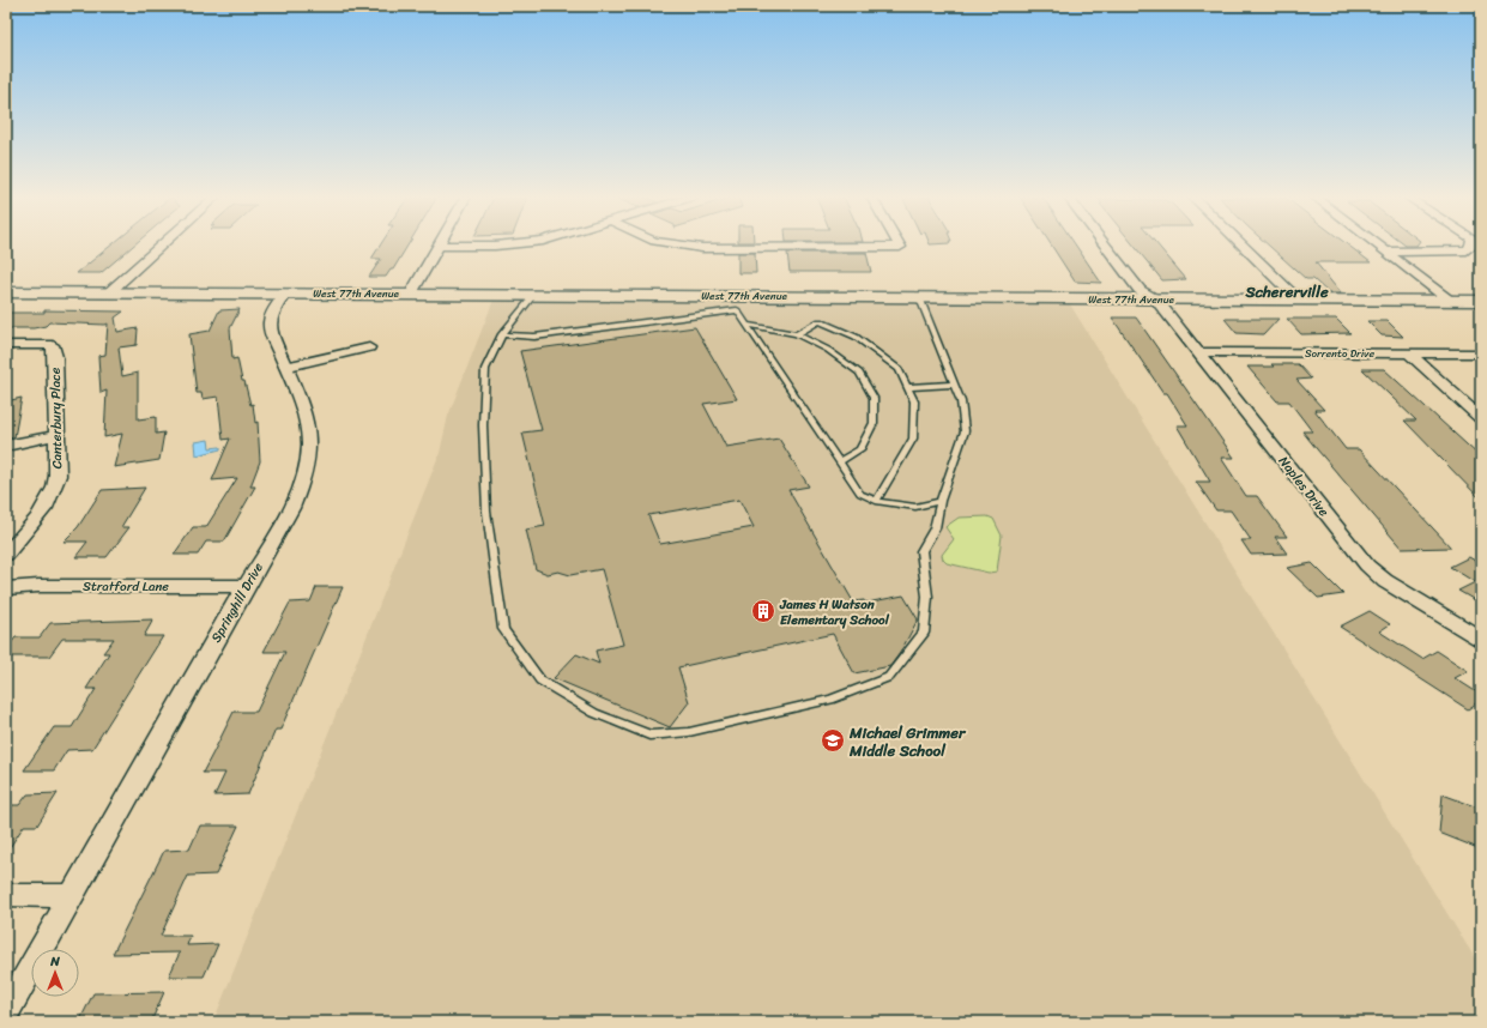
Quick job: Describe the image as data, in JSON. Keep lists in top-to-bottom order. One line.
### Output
{"streets":{"street":["West 77th Avenue","Sorrento Drive","Canterbury Place","Naples Drive","Stratford Lane","Springhill Drive"]},"crossings":[["West 77th Avenue","Naples Drive"],["West 77th Avenue","Springhill Drive"],["Sorrento Drive","Naples Drive"],["Stratford Lane","Springhill Drive"]],"districts":["Schererville"],"places":{"building":["James H Watson Elementary School"],"school or university":["Michael Grimmer Middle School"]},"north":"top"}
